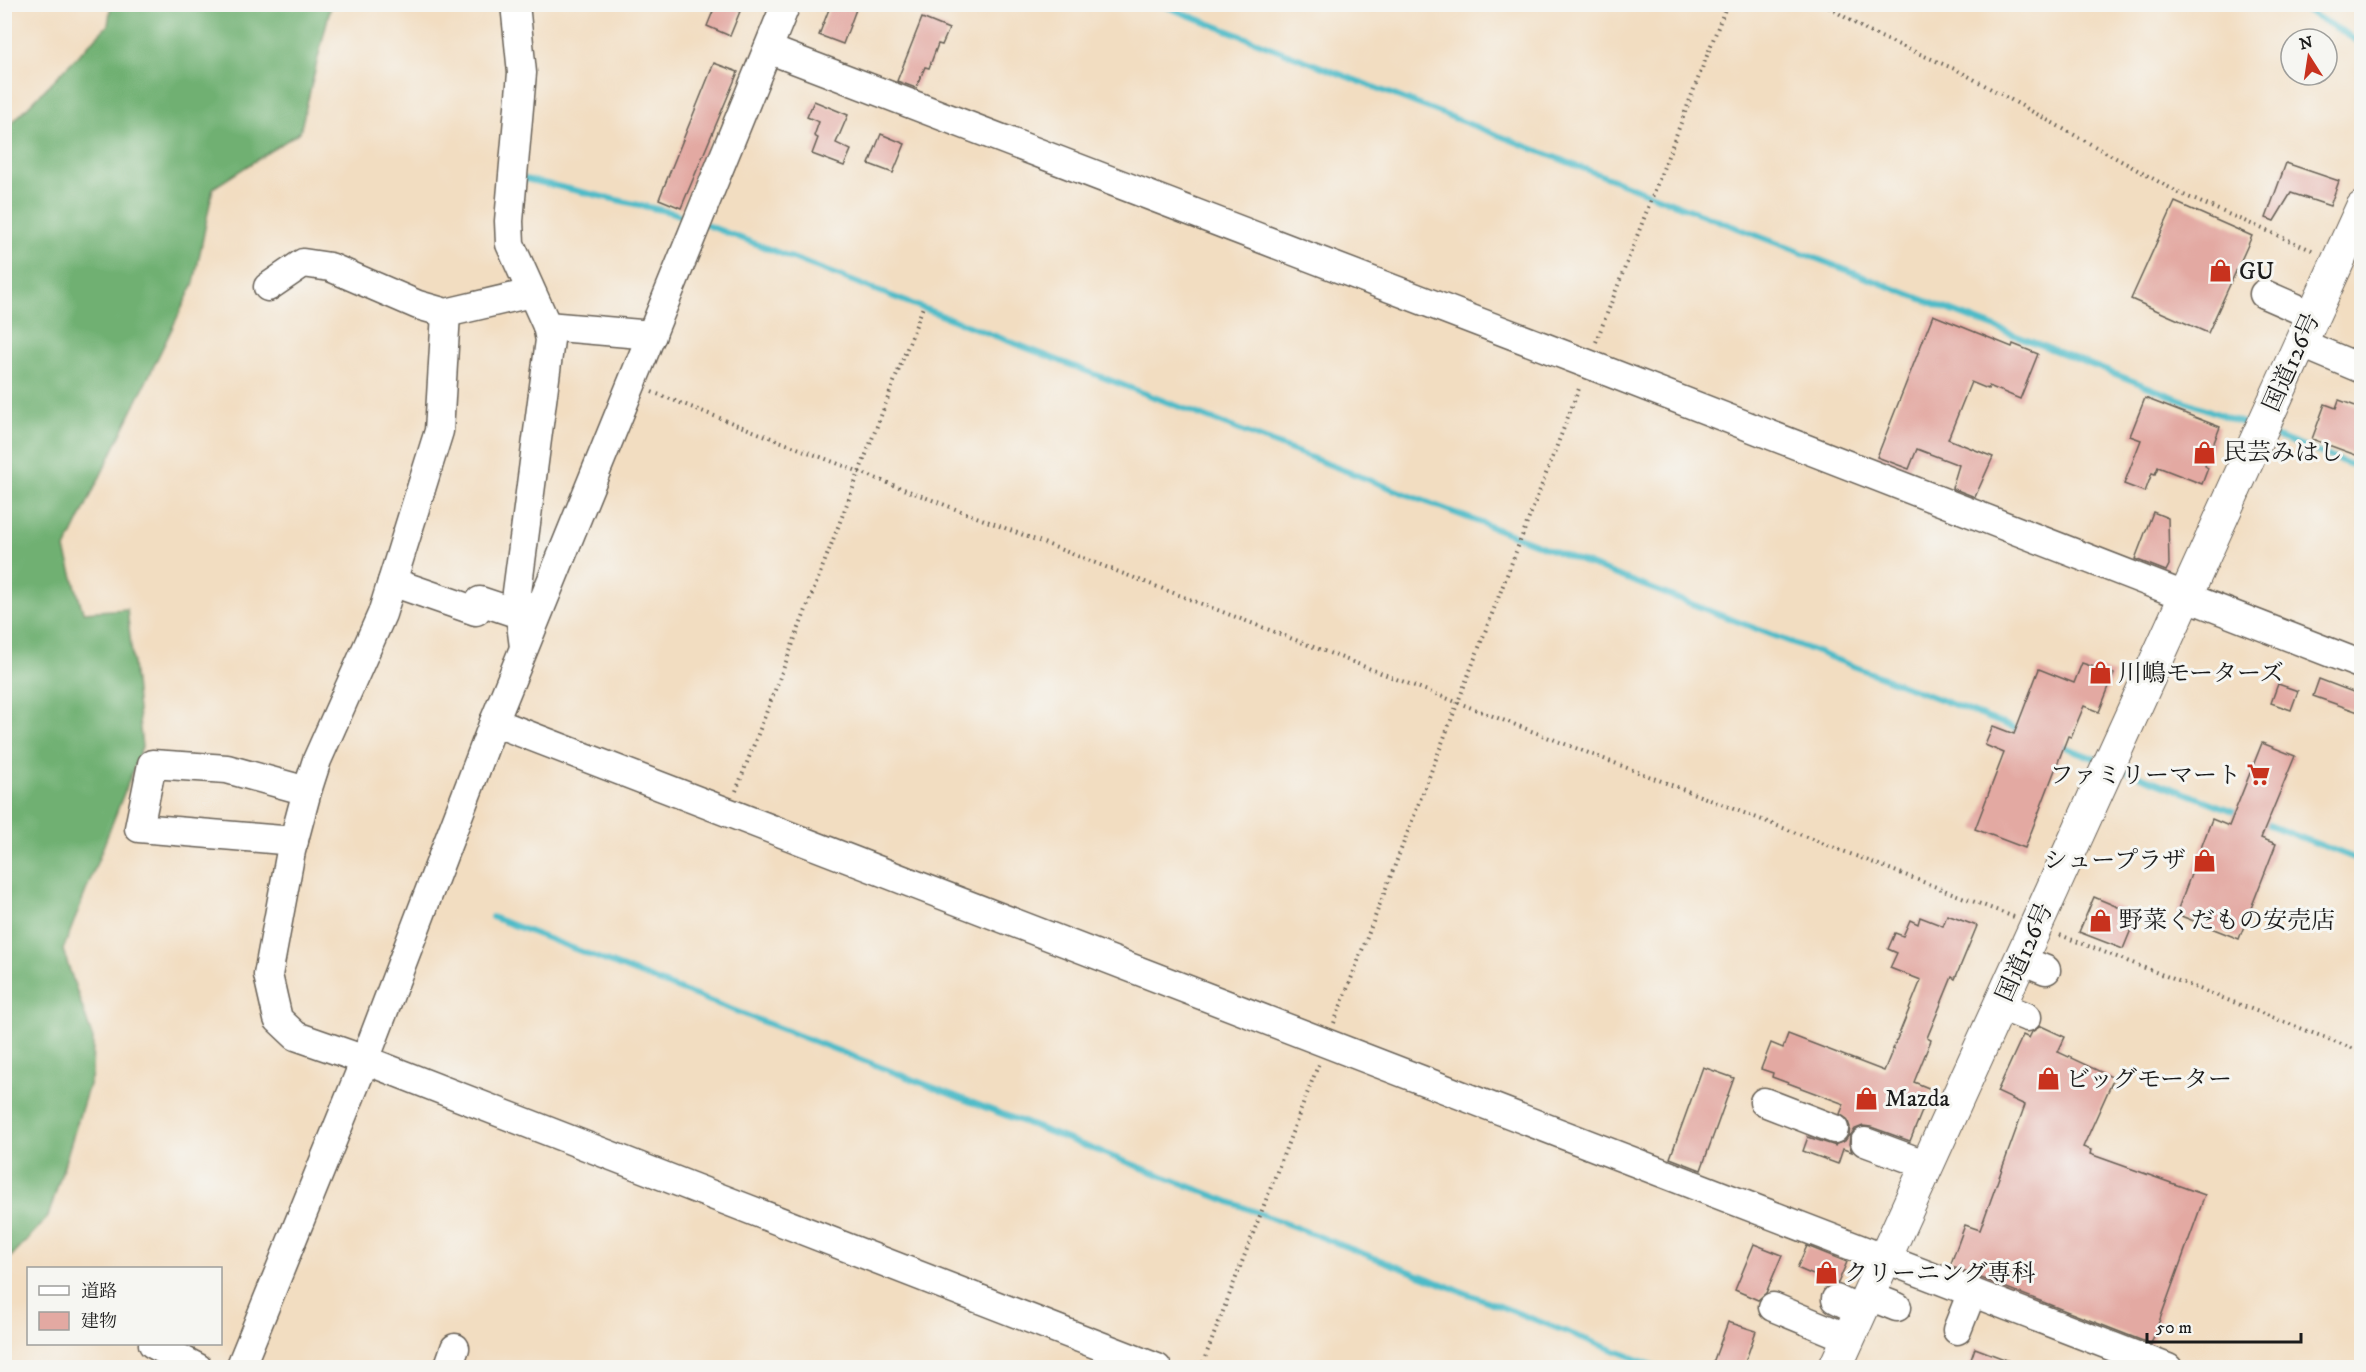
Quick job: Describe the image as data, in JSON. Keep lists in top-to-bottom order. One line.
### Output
{"streets":{"highway":["国道126号"]},"places":{"shop":["GU","民芸みはし","川嶋モーターズ","シュープラザ","野菜くだもの安売店","ビッグモーター","Mazda","クリーニング専科"],"supermarket":["ファミリーマート"]},"legend":["道路","建物"],"scale_bar":"50 m","north":"top"}
